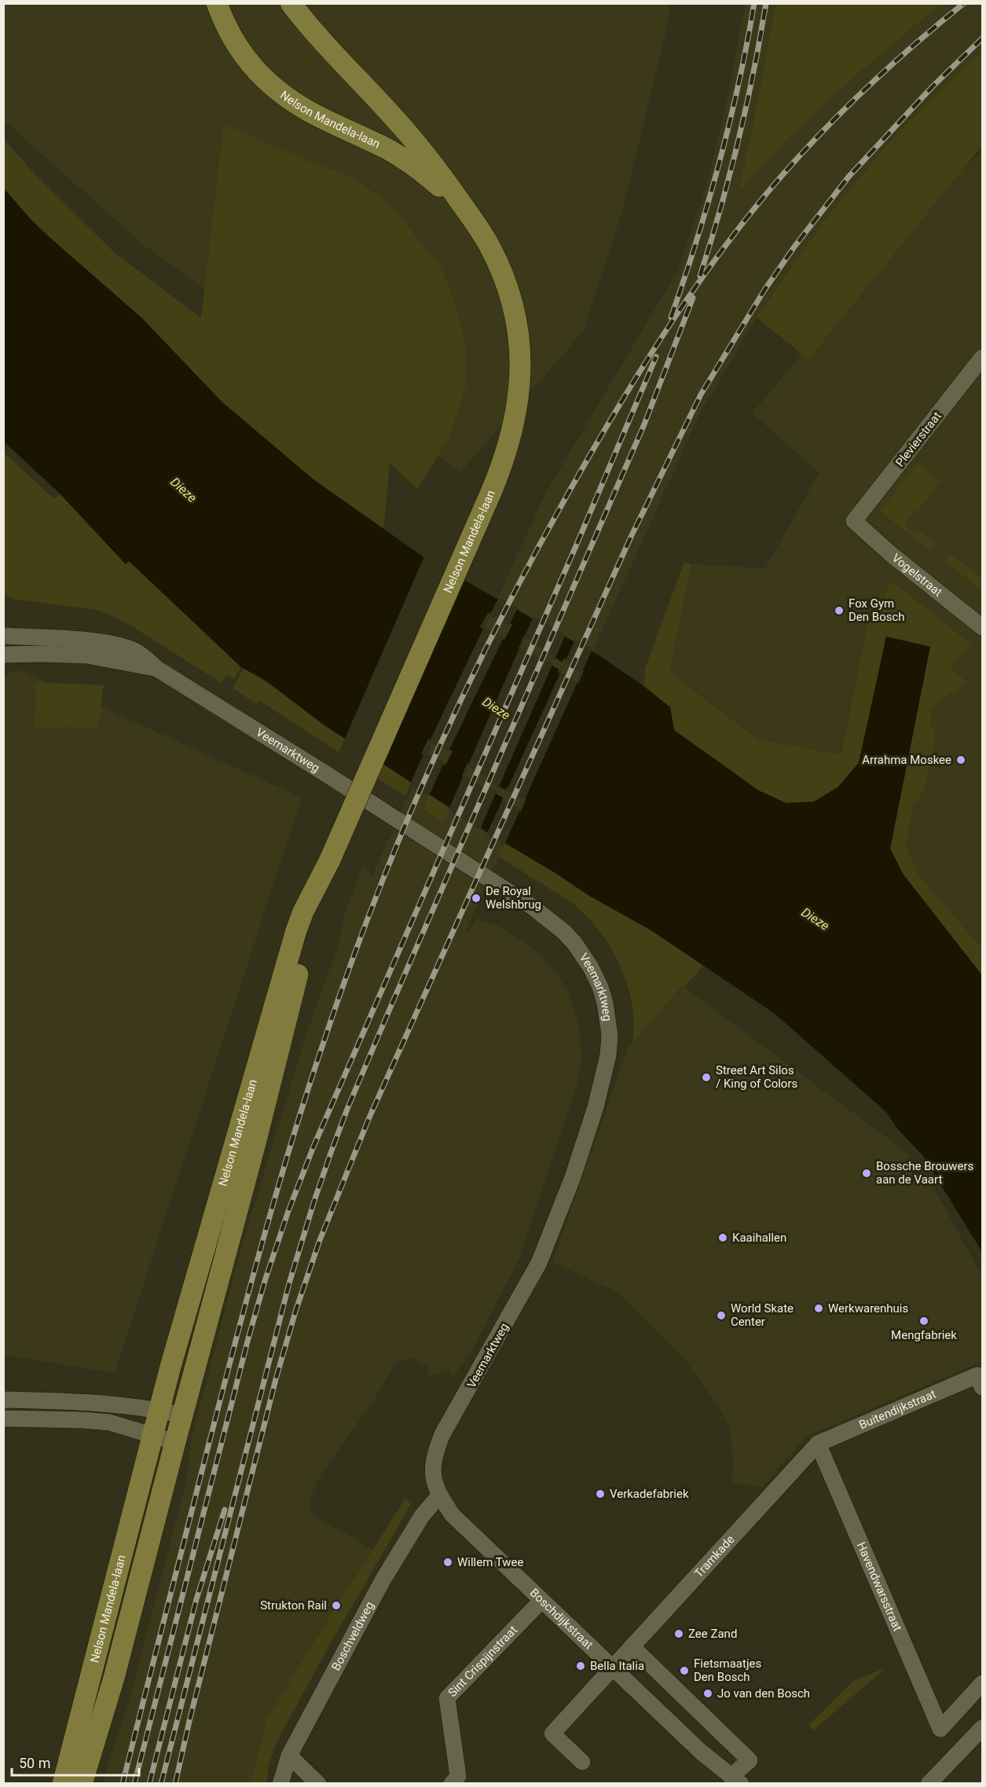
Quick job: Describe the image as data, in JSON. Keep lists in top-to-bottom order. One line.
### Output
{"streets":{"main road":["Nelson Mandela-laan"],"street":["Plevierstraat","Vogelstraat","Veemarktweg","Buitendijkstraat","Tramkade","Havendwarsstraat","Boschdijkstraat","Boschveldweg","Sint Crispijnstraat"]},"crossings":[["Plevierstraat","Vogelstraat"],["Veemarktweg","Boschdijkstraat"],["Veemarktweg","Boschveldweg"],["Buitendijkstraat","Tramkade"],["Buitendijkstraat","Havendwarsstraat"],["Tramkade","Havendwarsstraat"],["Tramkade","Boschdijkstraat"],["Boschdijkstraat","Boschveldweg"],["Boschdijkstraat","Sint Crispijnstraat"]],"water":["Dieze"],"places":["Fox Gym Den Bosch","Arrahma Moskee","De Royal Welshbrug","Street Art Silos / King of Colors","Bossche Brouwers aan de Vaart","Kaaihallen","Werkwarenhuis","World Skate Center","Mengfabriek","Verkadefabriek","Willem Twee","Strukton Rail","Zee Zand","Bella Italia","Fietsmaatjes Den Bosch","Jo van den Bosch"],"scale_bar":"50 m"}
